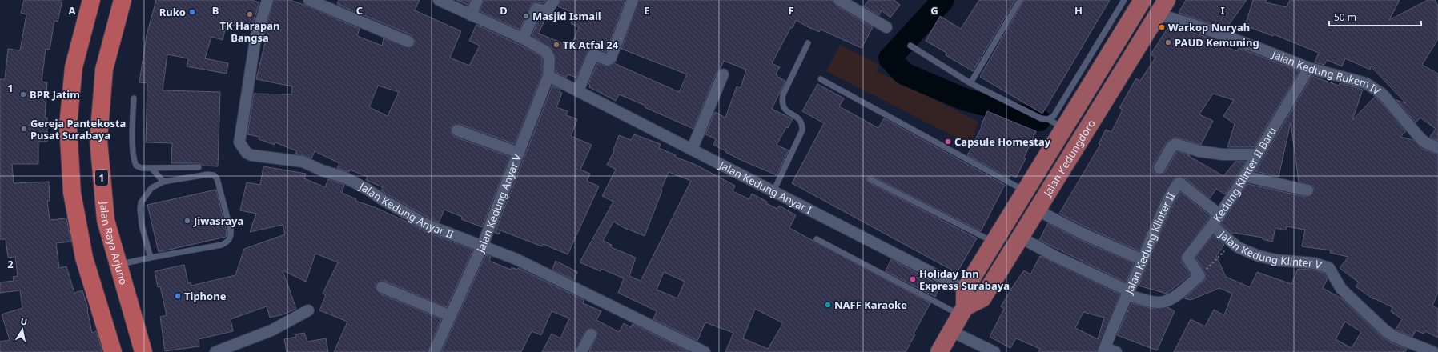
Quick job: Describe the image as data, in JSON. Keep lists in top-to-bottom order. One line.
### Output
{"streets":{"highway":["1","Jalan Raya Arjuno"],"main road":["Jalan Kedungdoro"],"street":["Jalan Kedung Rukem IV","Kedung Klinter II Baru","Jalan Kedung Anyar I","Jalan Kedung Anyar V","Jalan Kedung Anyar II","Jalan Kedung Klinter II","Jalan Kedung Klinter V"]},"crossings":[["Jalan Kedung Rukem IV","Jalan Kedungdoro"],["Jalan Kedung Rukem IV","Kedung Klinter II Baru"],["Jalan Kedungdoro","Jalan Kedung Anyar I"],["Kedung Klinter II Baru","Jalan Kedung Klinter II"],["Kedung Klinter II Baru","Jalan Kedung Klinter V"],["Jalan Kedung Anyar I","Jalan Kedung Anyar V"],["Jalan Kedung Anyar V","Jalan Kedung Anyar II"]],"places":["Ruko","TK Harapan Bangsa","Masjid Ismail","Warkop Nuryah","PAUD Kemuning","TK Atfal 24","BPR Jatim","Gereja Pantekosta Pusat Surabaya","Capsule Homestay","Jiwasraya","Holiday Inn Express Surabaya","Tiphone","NAFF Karaoke"],"scale_bar":"50 m","north":"top","grid":{"columns":["A","B","C","D","E","F","G","H","I"],"rows":["1","2"]}}
